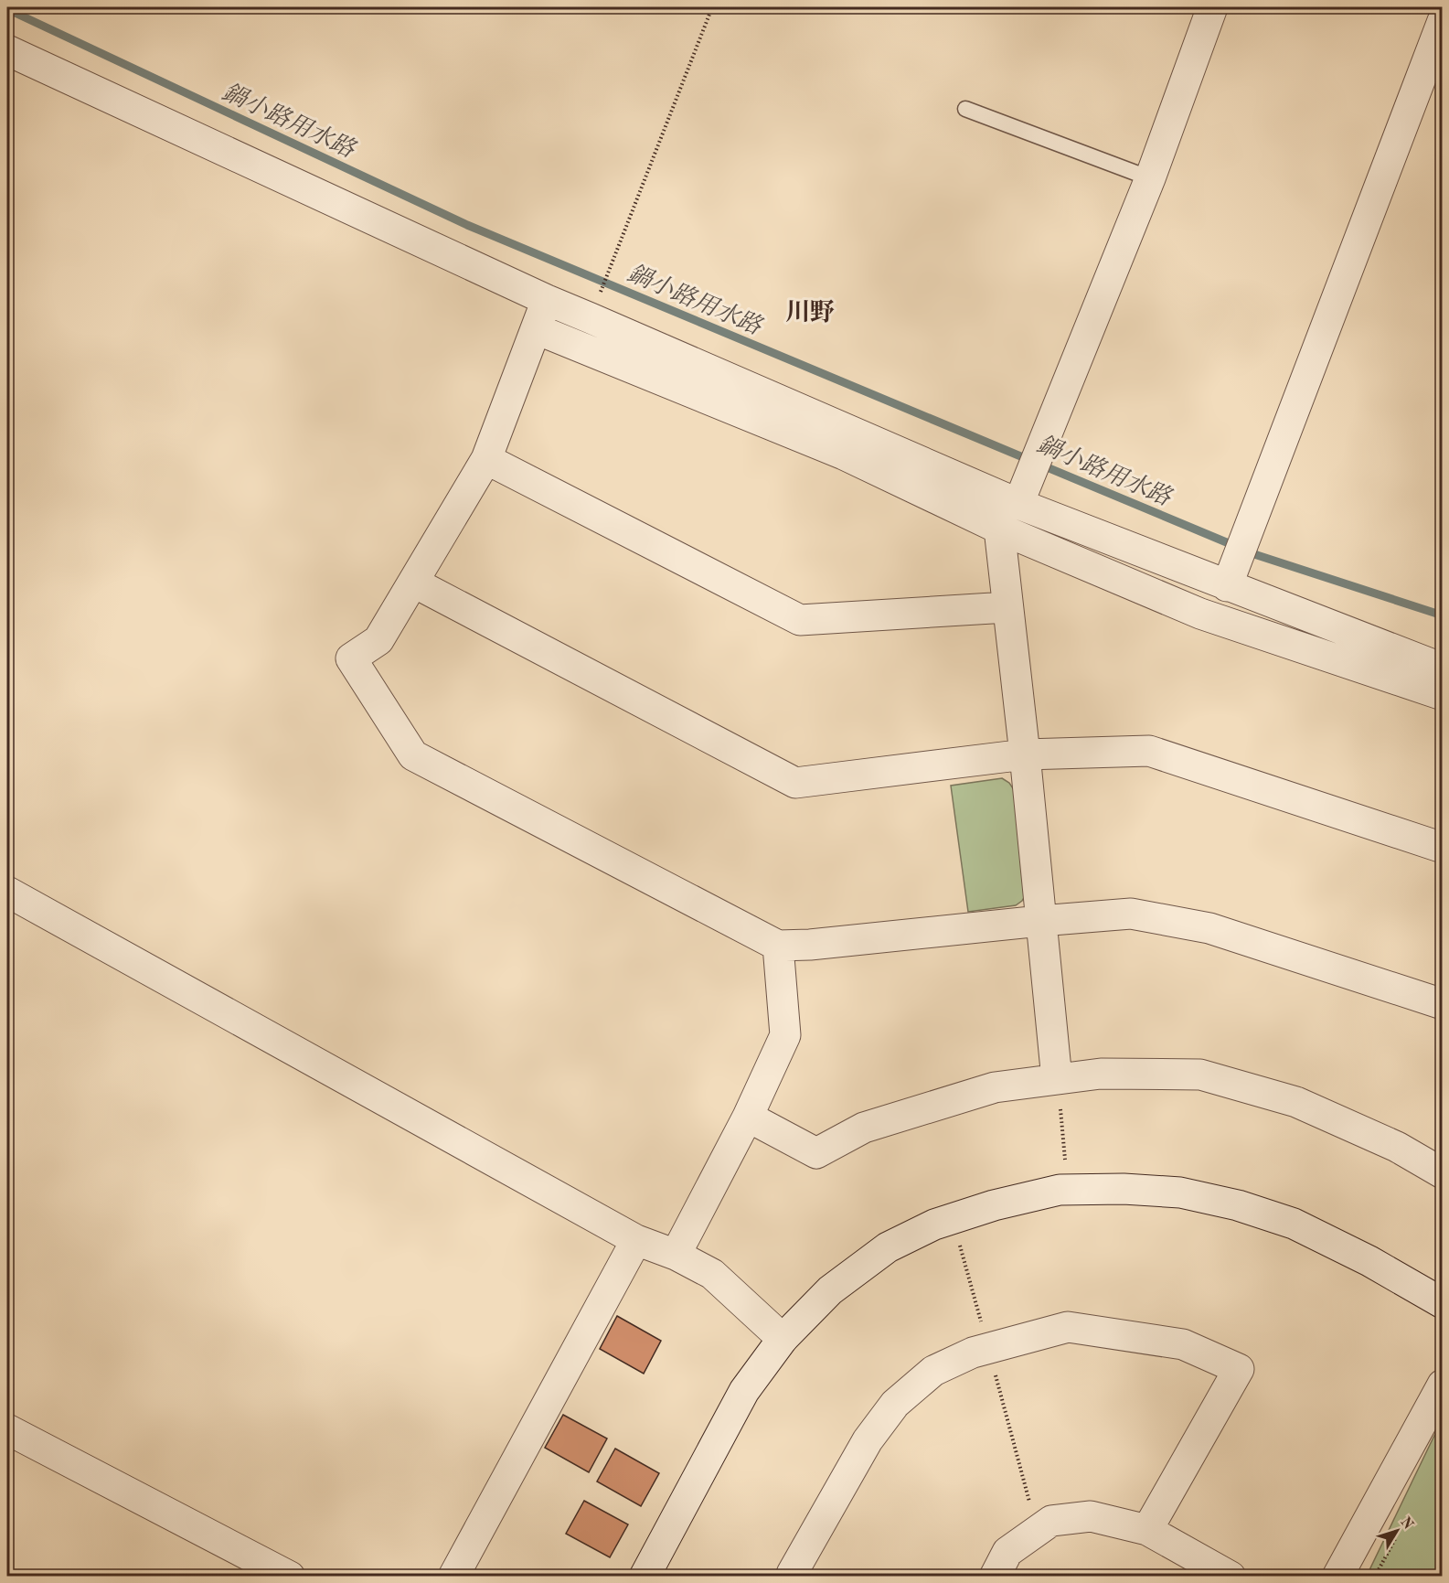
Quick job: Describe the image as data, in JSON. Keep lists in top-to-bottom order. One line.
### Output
{"districts":["川野"],"water":["鍋小路用水路"],"north":"top right"}
